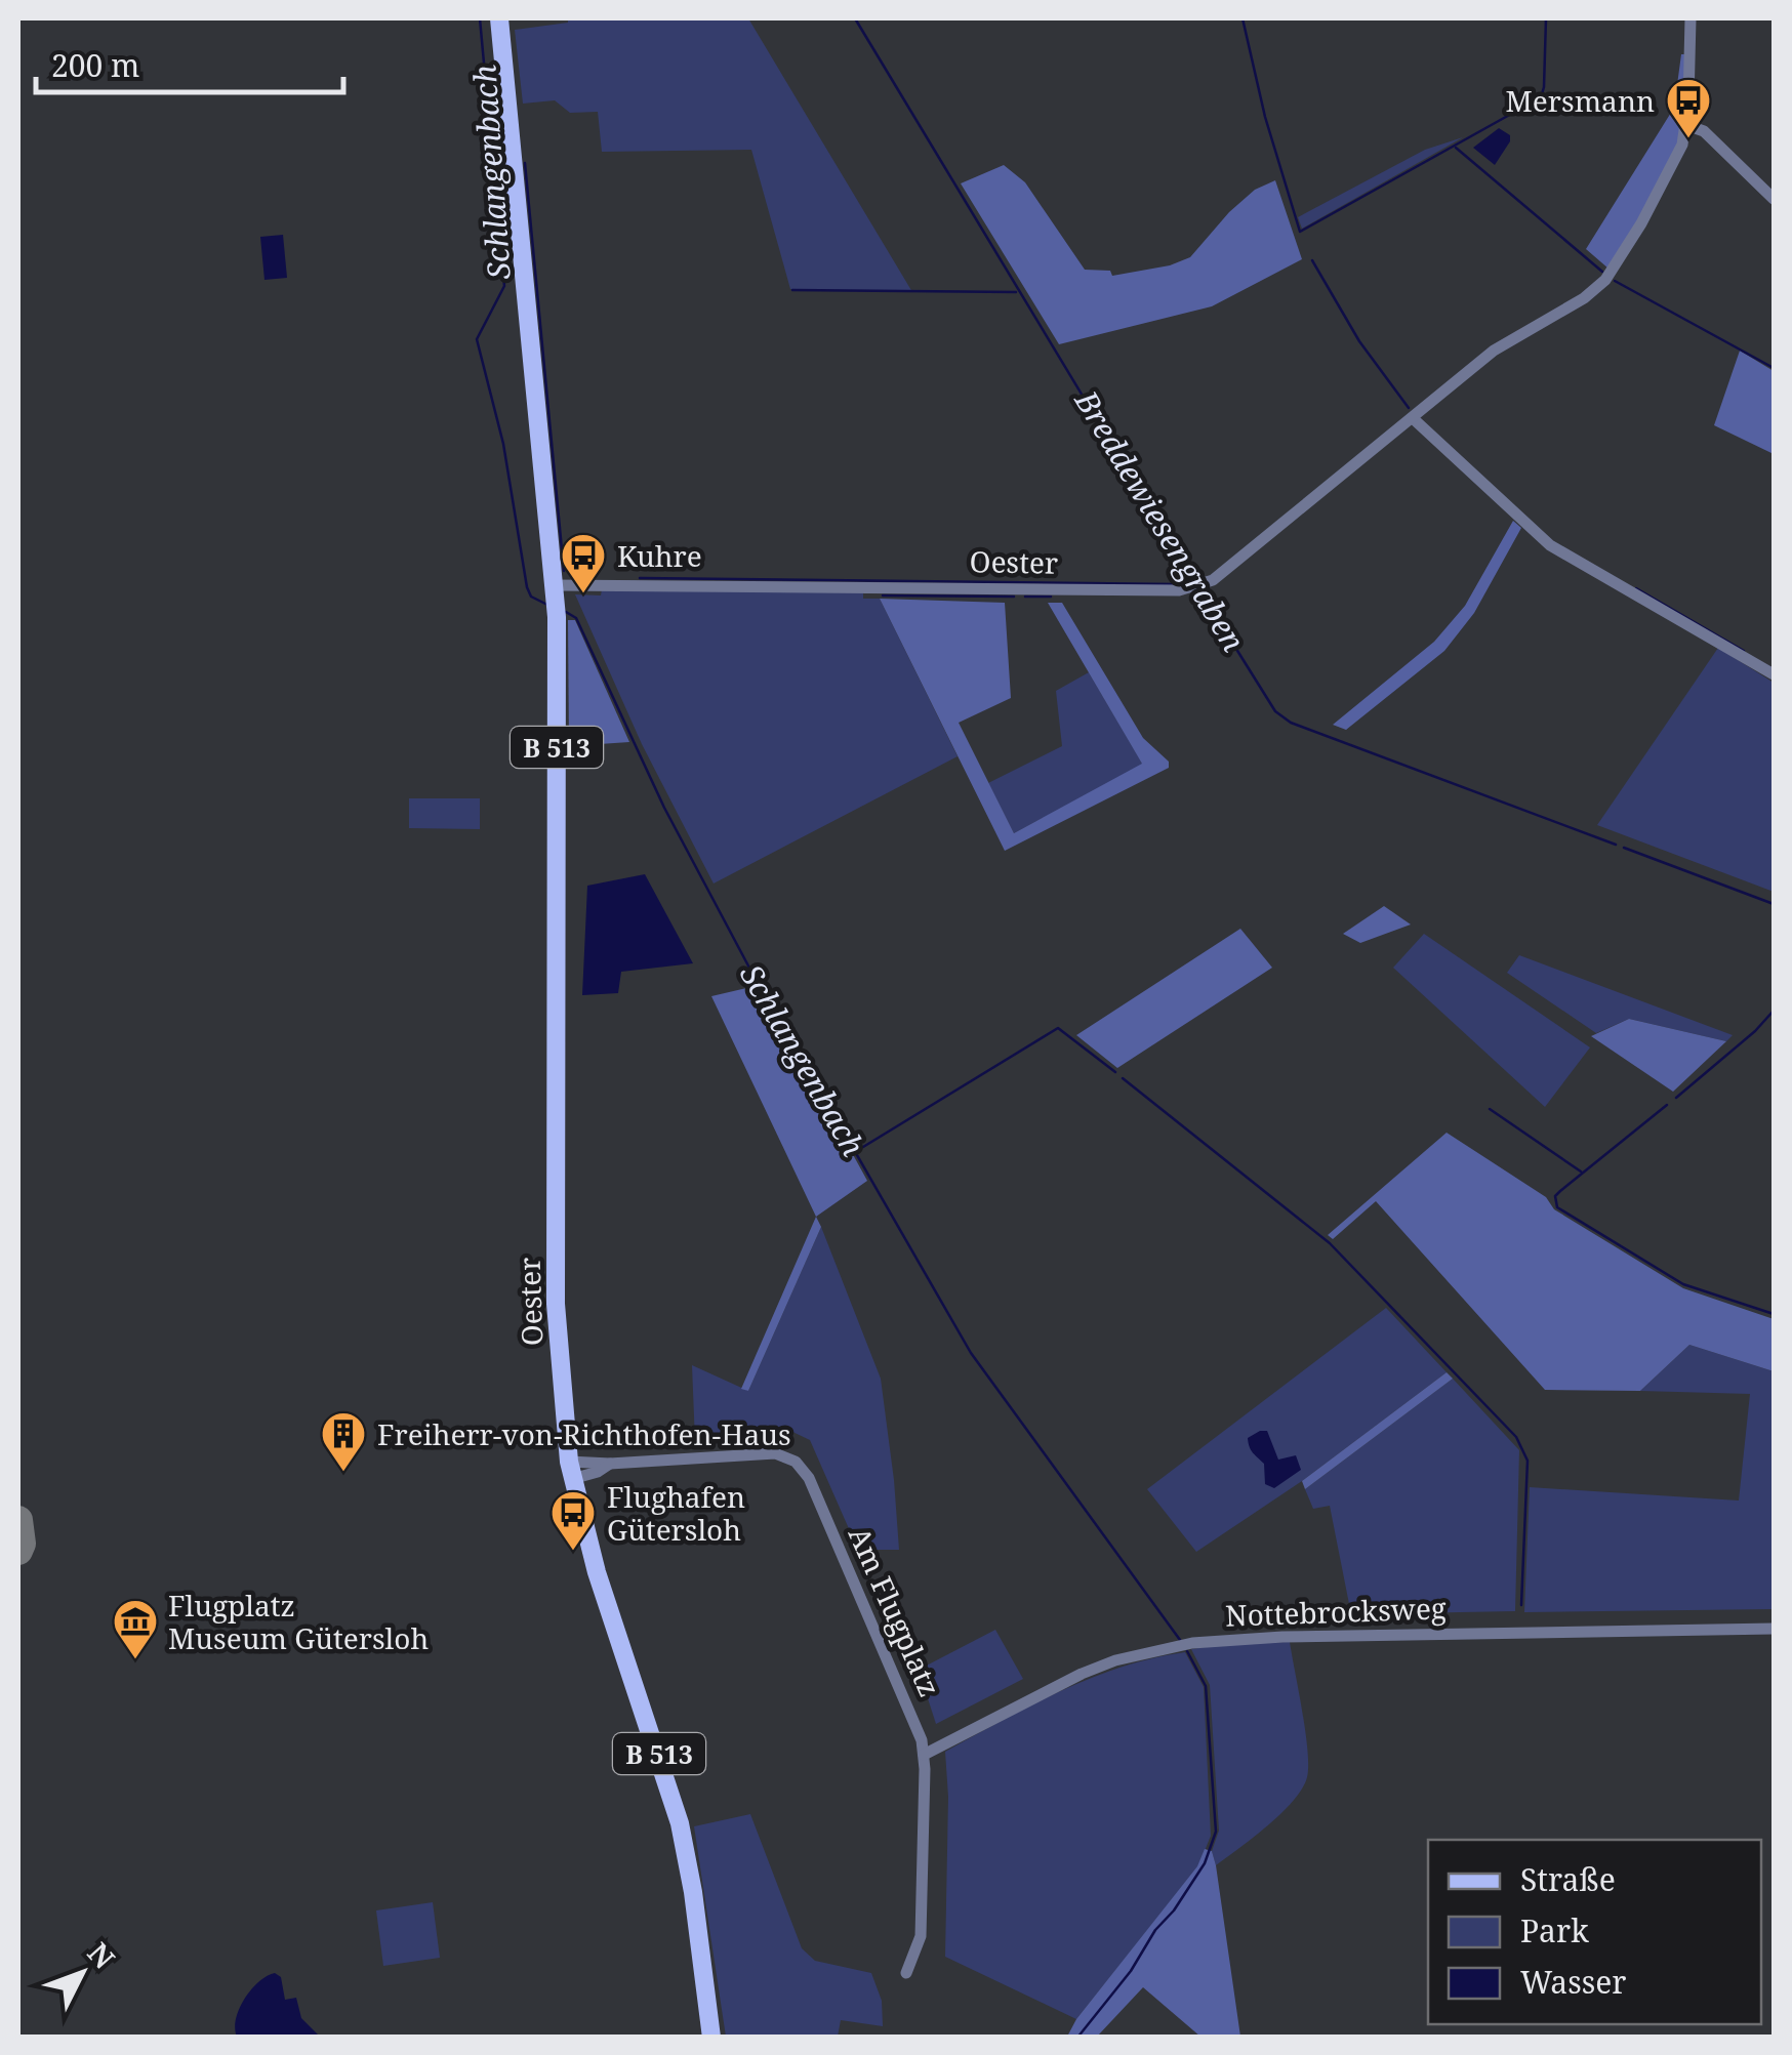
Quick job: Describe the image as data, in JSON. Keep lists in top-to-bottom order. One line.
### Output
{"streets":{"main road":["Oester","B 513"],"street":["Am Flugplatz","Nottebrocksweg"]},"crossings":[["Oester","B 513"],["Oester","Am Flugplatz"],["B 513","Am Flugplatz"],["Am Flugplatz","Nottebrocksweg"]],"water":["Schlangenbach","Breddewiesengraben"],"places":{"bus stop":["Mersmann","Kuhre","Flughafen Gütersloh"],"building":["Freiherr-von-Richthofen-Haus"],"museum":["Flugplatz Museum Gütersloh"]},"legend":["Straße","Park","Wasser"],"scale_bar":"200 m","north":"top right"}
